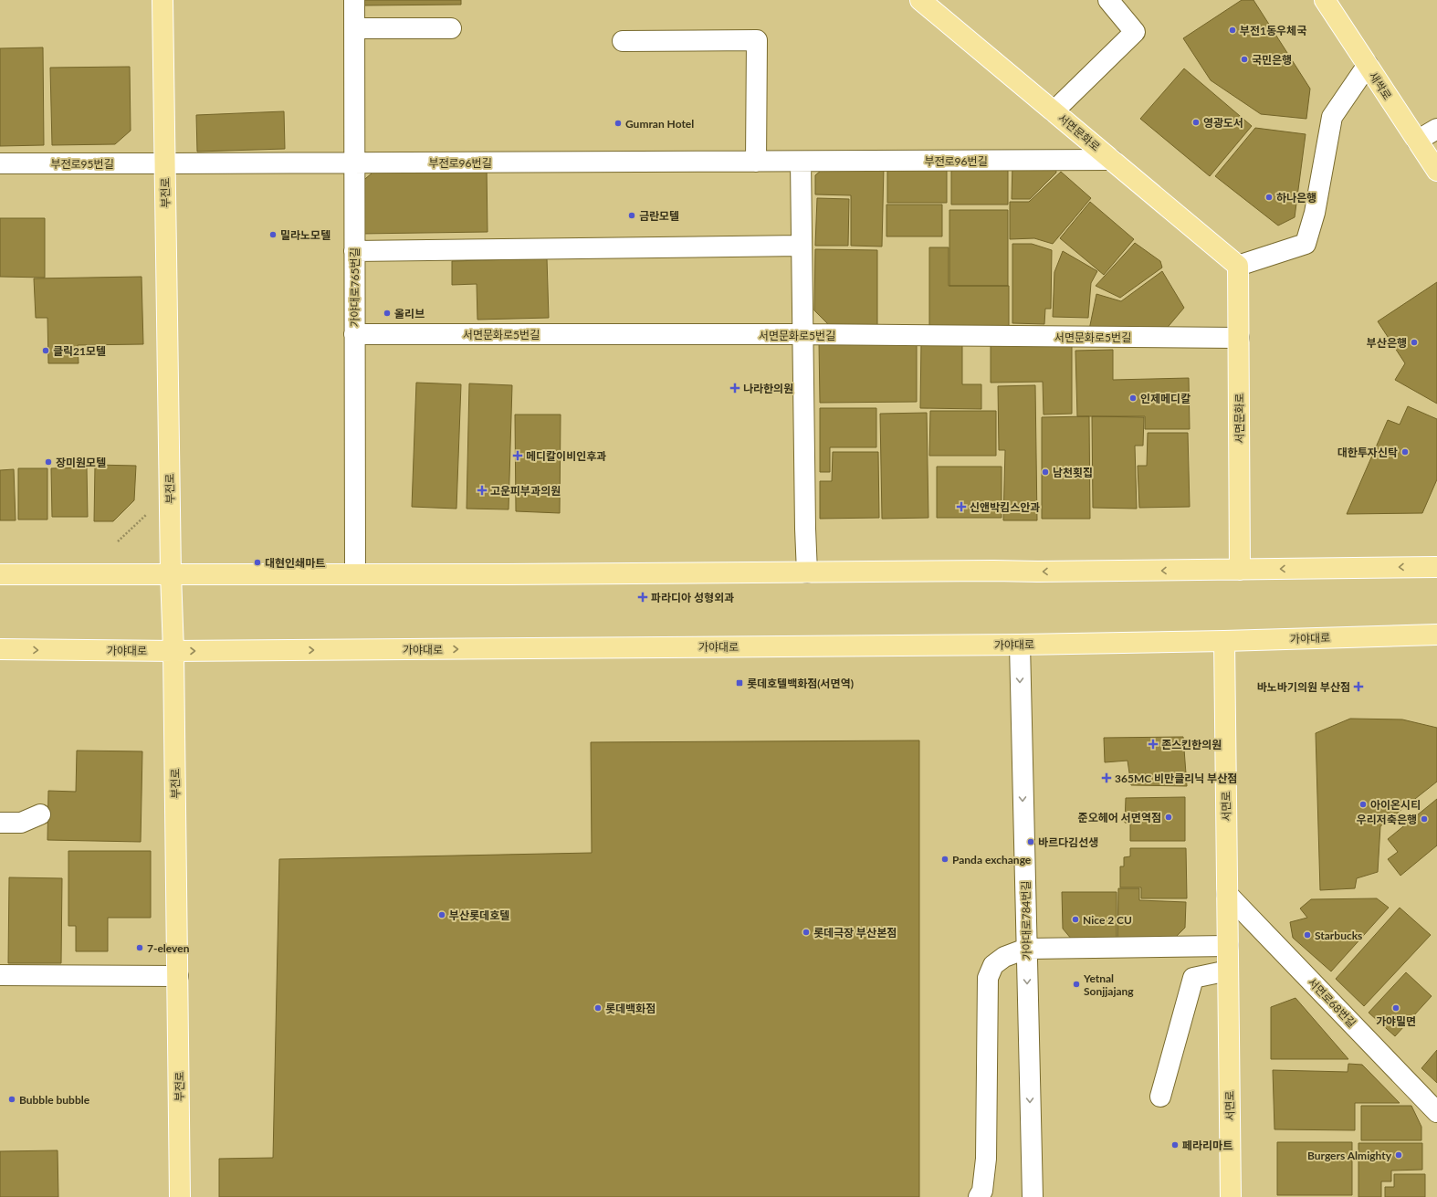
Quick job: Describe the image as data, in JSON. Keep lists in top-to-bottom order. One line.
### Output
{"streets":{"main road":["새싹로","서면문화로","부전로","가야대로","서면로"],"street":["부전로96번길","부전로95번길","가야대로765번길","서면문화로5번길","가야대로784번길","서면로68번길"]},"crossings":[["서면문화로","부전로96번길"],["서면문화로","서면문화로5번길"],["부전로96번길","부전로95번길"],["부전로96번길","부전로"],["부전로96번길","가야대로765번길"],["부전로95번길","부전로"],["부전로","가야대로"],["가야대로765번길","서면문화로5번길"],["가야대로","서면로"],["가야대로","가야대로784번길"],["서면로","서면로68번길"]],"places":{"other":["부전1동우체국","국민은행","영광도서","Gumran Hotel","하나은행","금란모텔","밀라노모텔","올리브","부산은행","클릭21모텔","인제메디칼","대한투자신탁","장미원모텔","남천횟집","대현인쇄마트","아이온시티","준오헤어 서면역점","우리저축은행","바르다김선생","Panda exchange","부산롯데호텔","Nice 2 CU","롯데극장 부산본점","Starbucks","7-eleven","Yetnal Sonjjajang","롯데백화점","가야밀면","Bubble bubble","페라리마트","Burgers Almighty"],"health":["나라한의원","메디칼이비인후과","고운피부과의원","신앤박킴스안과","파라디아 성형외과","바노바기의원 부산점","존스킨한의원","365MC 비만클리닉 부산점"],"transit":["롯데호텔백화점(서면역)"]}}
